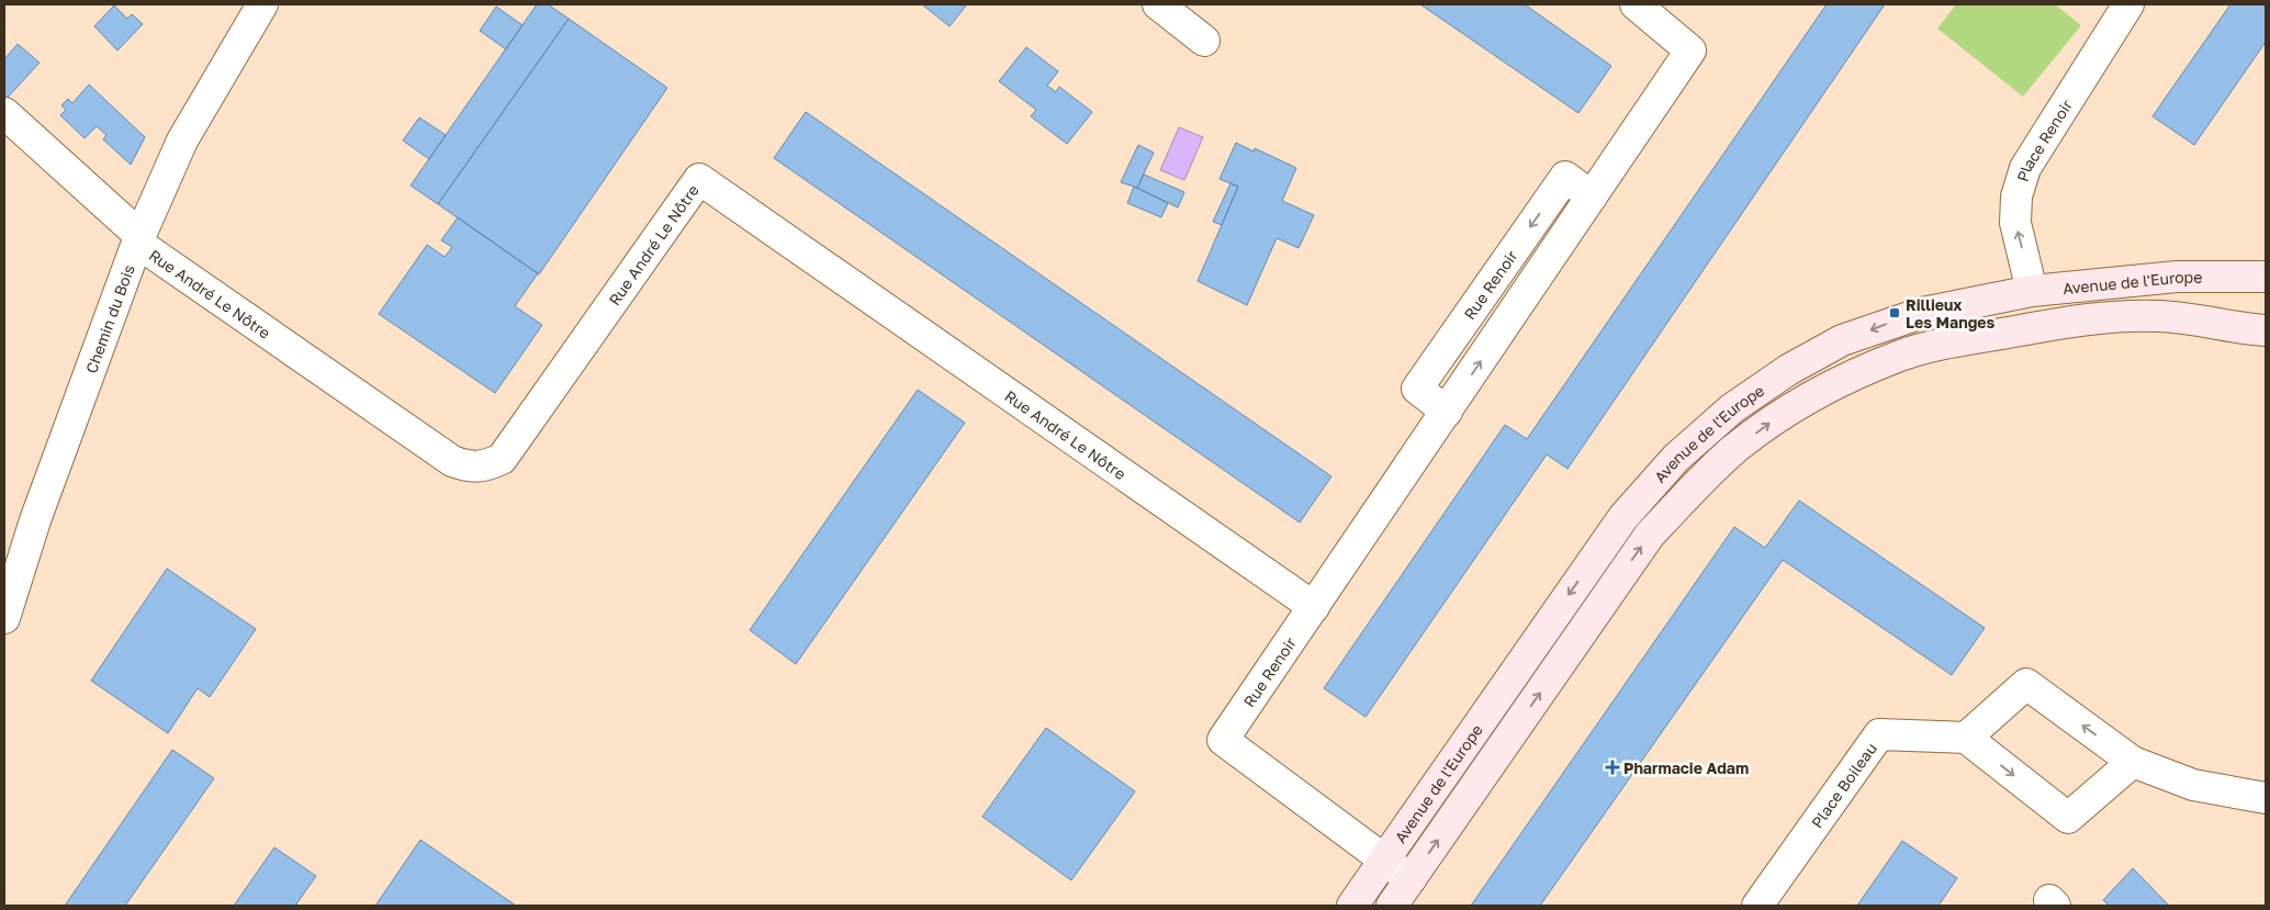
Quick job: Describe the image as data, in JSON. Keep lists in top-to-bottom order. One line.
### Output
{"streets":{"street":["Place Renoir","Rue André Le Nôtre","Avenue de l'Europe","Rue Renoir","Chemin du Bois","Place Boileau"]},"crossings":[["Place Renoir","Avenue de l'Europe"],["Rue André Le Nôtre","Rue Renoir"],["Rue André Le Nôtre","Chemin du Bois"],["Avenue de l'Europe","Rue Renoir"]],"one_way":["Place Renoir"],"places":{"transit":["Rillieux Les Manges"],"health":["Pharmacie Adam"]}}
